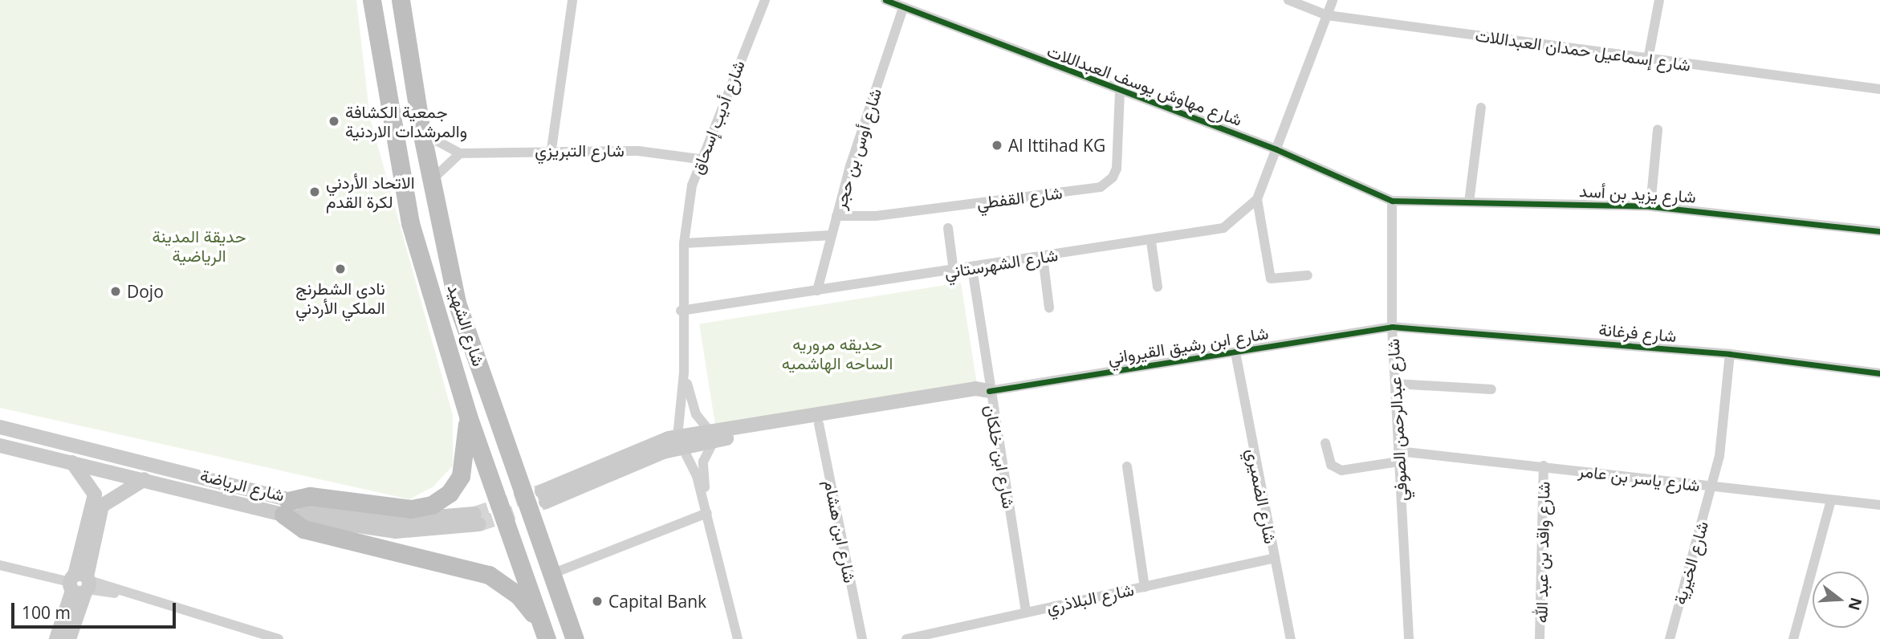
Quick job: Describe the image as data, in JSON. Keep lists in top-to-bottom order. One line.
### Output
{"streets":{"highway":["شارع الشهيد"],"main road":["شارع ابن رشيق القيرواني","شارع الرياضة"],"street":["شارع إسماعيل حمدان العبداللات","شارع مهاوش يوسف العبداللات","شارع أديب إسحاق","شارع أوس بن حجر","شارع التبريزي","شارع يزيد بن أسد","شارع القفطي","شارع الشهرستاني","شارع فرغانة","شارع عبدالرحمن الصوفي","شارع ابن خلكان","شارع ياسر بن عامر","شارع الضميري","شارع ابن هشام","شارع واقد بن عبد الله","شارع الخيرية","شارع البلاذري"]},"crossings":[["شارع إسماعيل حمدان العبداللات","شارع الشهرستاني"],["شارع مهاوش يوسف العبداللات","شارع أوس بن حجر"],["شارع مهاوش يوسف العبداللات","شارع يزيد بن أسد"],["شارع مهاوش يوسف العبداللات","شارع القفطي"],["شارع مهاوش يوسف العبداللات","شارع الشهرستاني"],["شارع مهاوش يوسف العبداللات","شارع عبدالرحمن الصوفي"],["شارع أديب إسحاق","شارع التبريزي"],["شارع أديب إسحاق","شارع الشهرستاني"],["شارع أديب إسحاق","شارع ابن رشيق القيرواني"],["شارع أوس بن حجر","شارع القفطي"],["شارع أوس بن حجر","شارع الشهرستاني"],["شارع يزيد بن أسد","شارع عبدالرحمن الصوفي"],["شارع الشهرستاني","شارع ابن خلكان"],["شارع فرغانة","شارع ابن رشيق القيرواني"],["شارع فرغانة","شارع عبدالرحمن الصوفي"],["شارع فرغانة","شارع الخيرية"],["شارع ابن رشيق القيرواني","شارع عبدالرحمن الصوفي"],["شارع ابن رشيق القيرواني","شارع ابن خلكان"],["شارع ابن رشيق القيرواني","شارع الضميري"],["شارع ابن رشيق القيرواني","شارع ابن هشام"],["شارع عبدالرحمن الصوفي","شارع ياسر بن عامر"],["شارع ابن خلكان","شارع البلاذري"],["شارع ياسر بن عامر","شارع واقد بن عبد الله"],["شارع ياسر بن عامر","شارع الخيرية"],["شارع الضميري","شارع البلاذري"]],"parks":["حديقة المدينة الرياضية","حديقه مروريه الساحه الهاشميه"],"places":["جمعية الكشافة والمرشدات الاردنية","Al Ittihad KG","الاتحاد الأردني لكرة القدم","نادي الشطرنج الملكي الأردني","Dojo","Capital Bank"],"scale_bar":"100 m","north":"right"}
